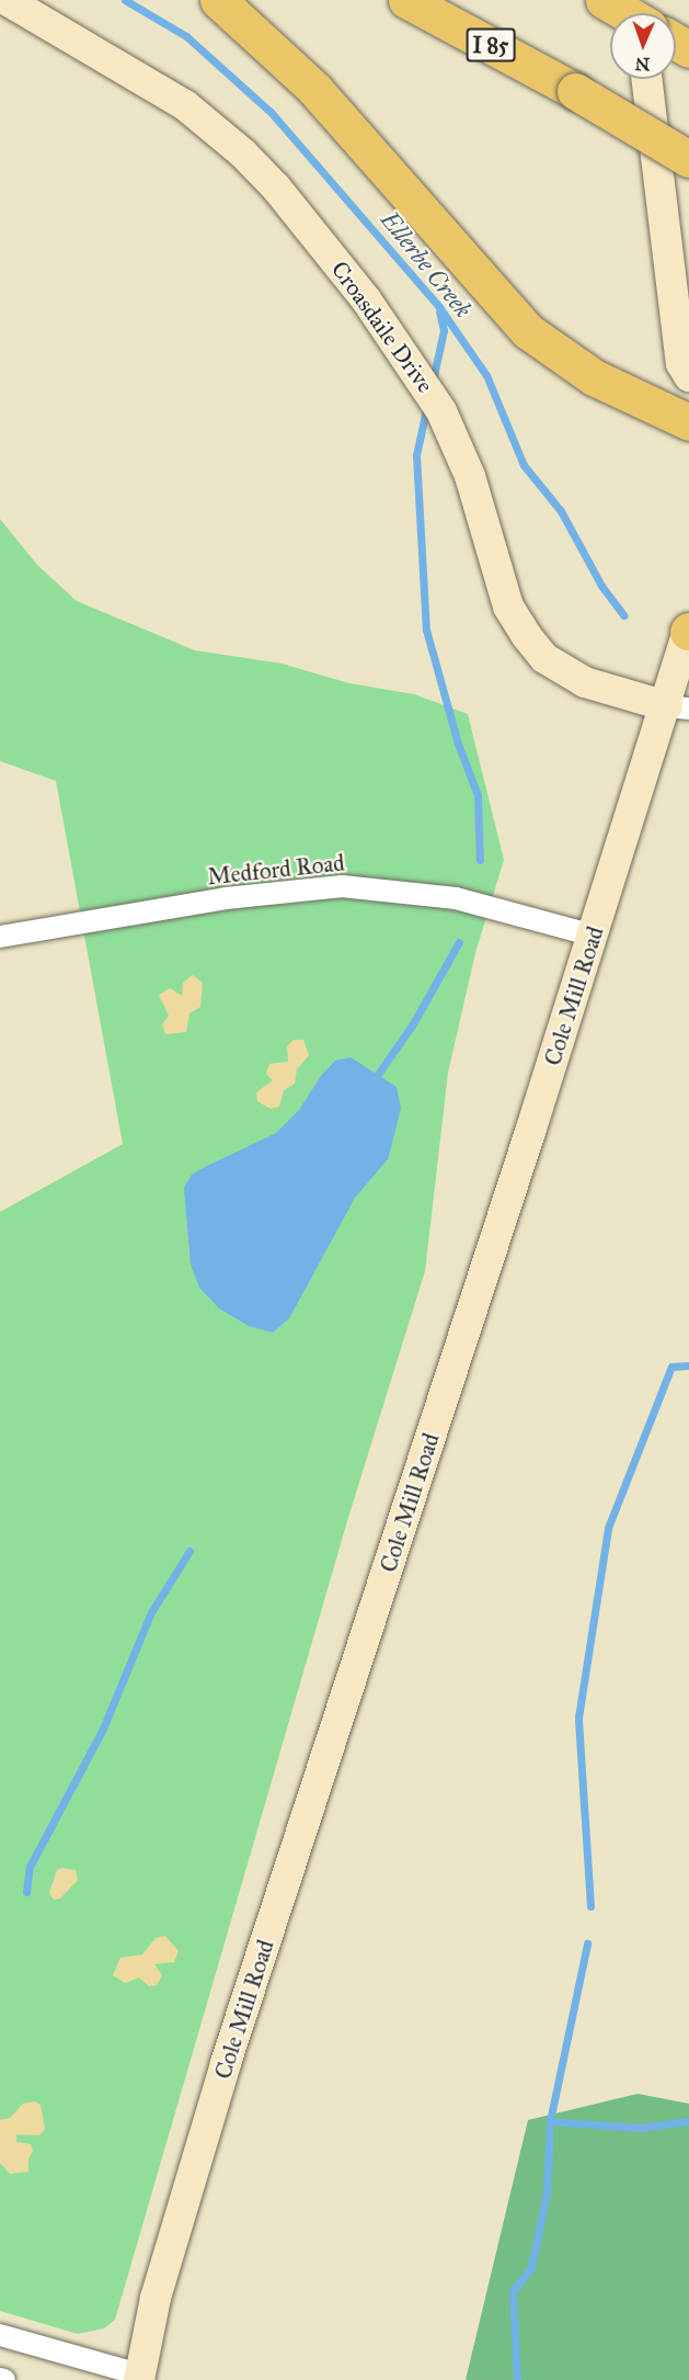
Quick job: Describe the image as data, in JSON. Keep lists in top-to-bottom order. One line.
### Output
{"streets":{"highway":["I 85"],"street":["Croasdaile Drive","Medford Road","Cole Mill Road"]},"crossings":[["Croasdaile Drive","Cole Mill Road"],["Medford Road","Cole Mill Road"]],"water":["Ellerbe Creek"],"north":"bottom"}
